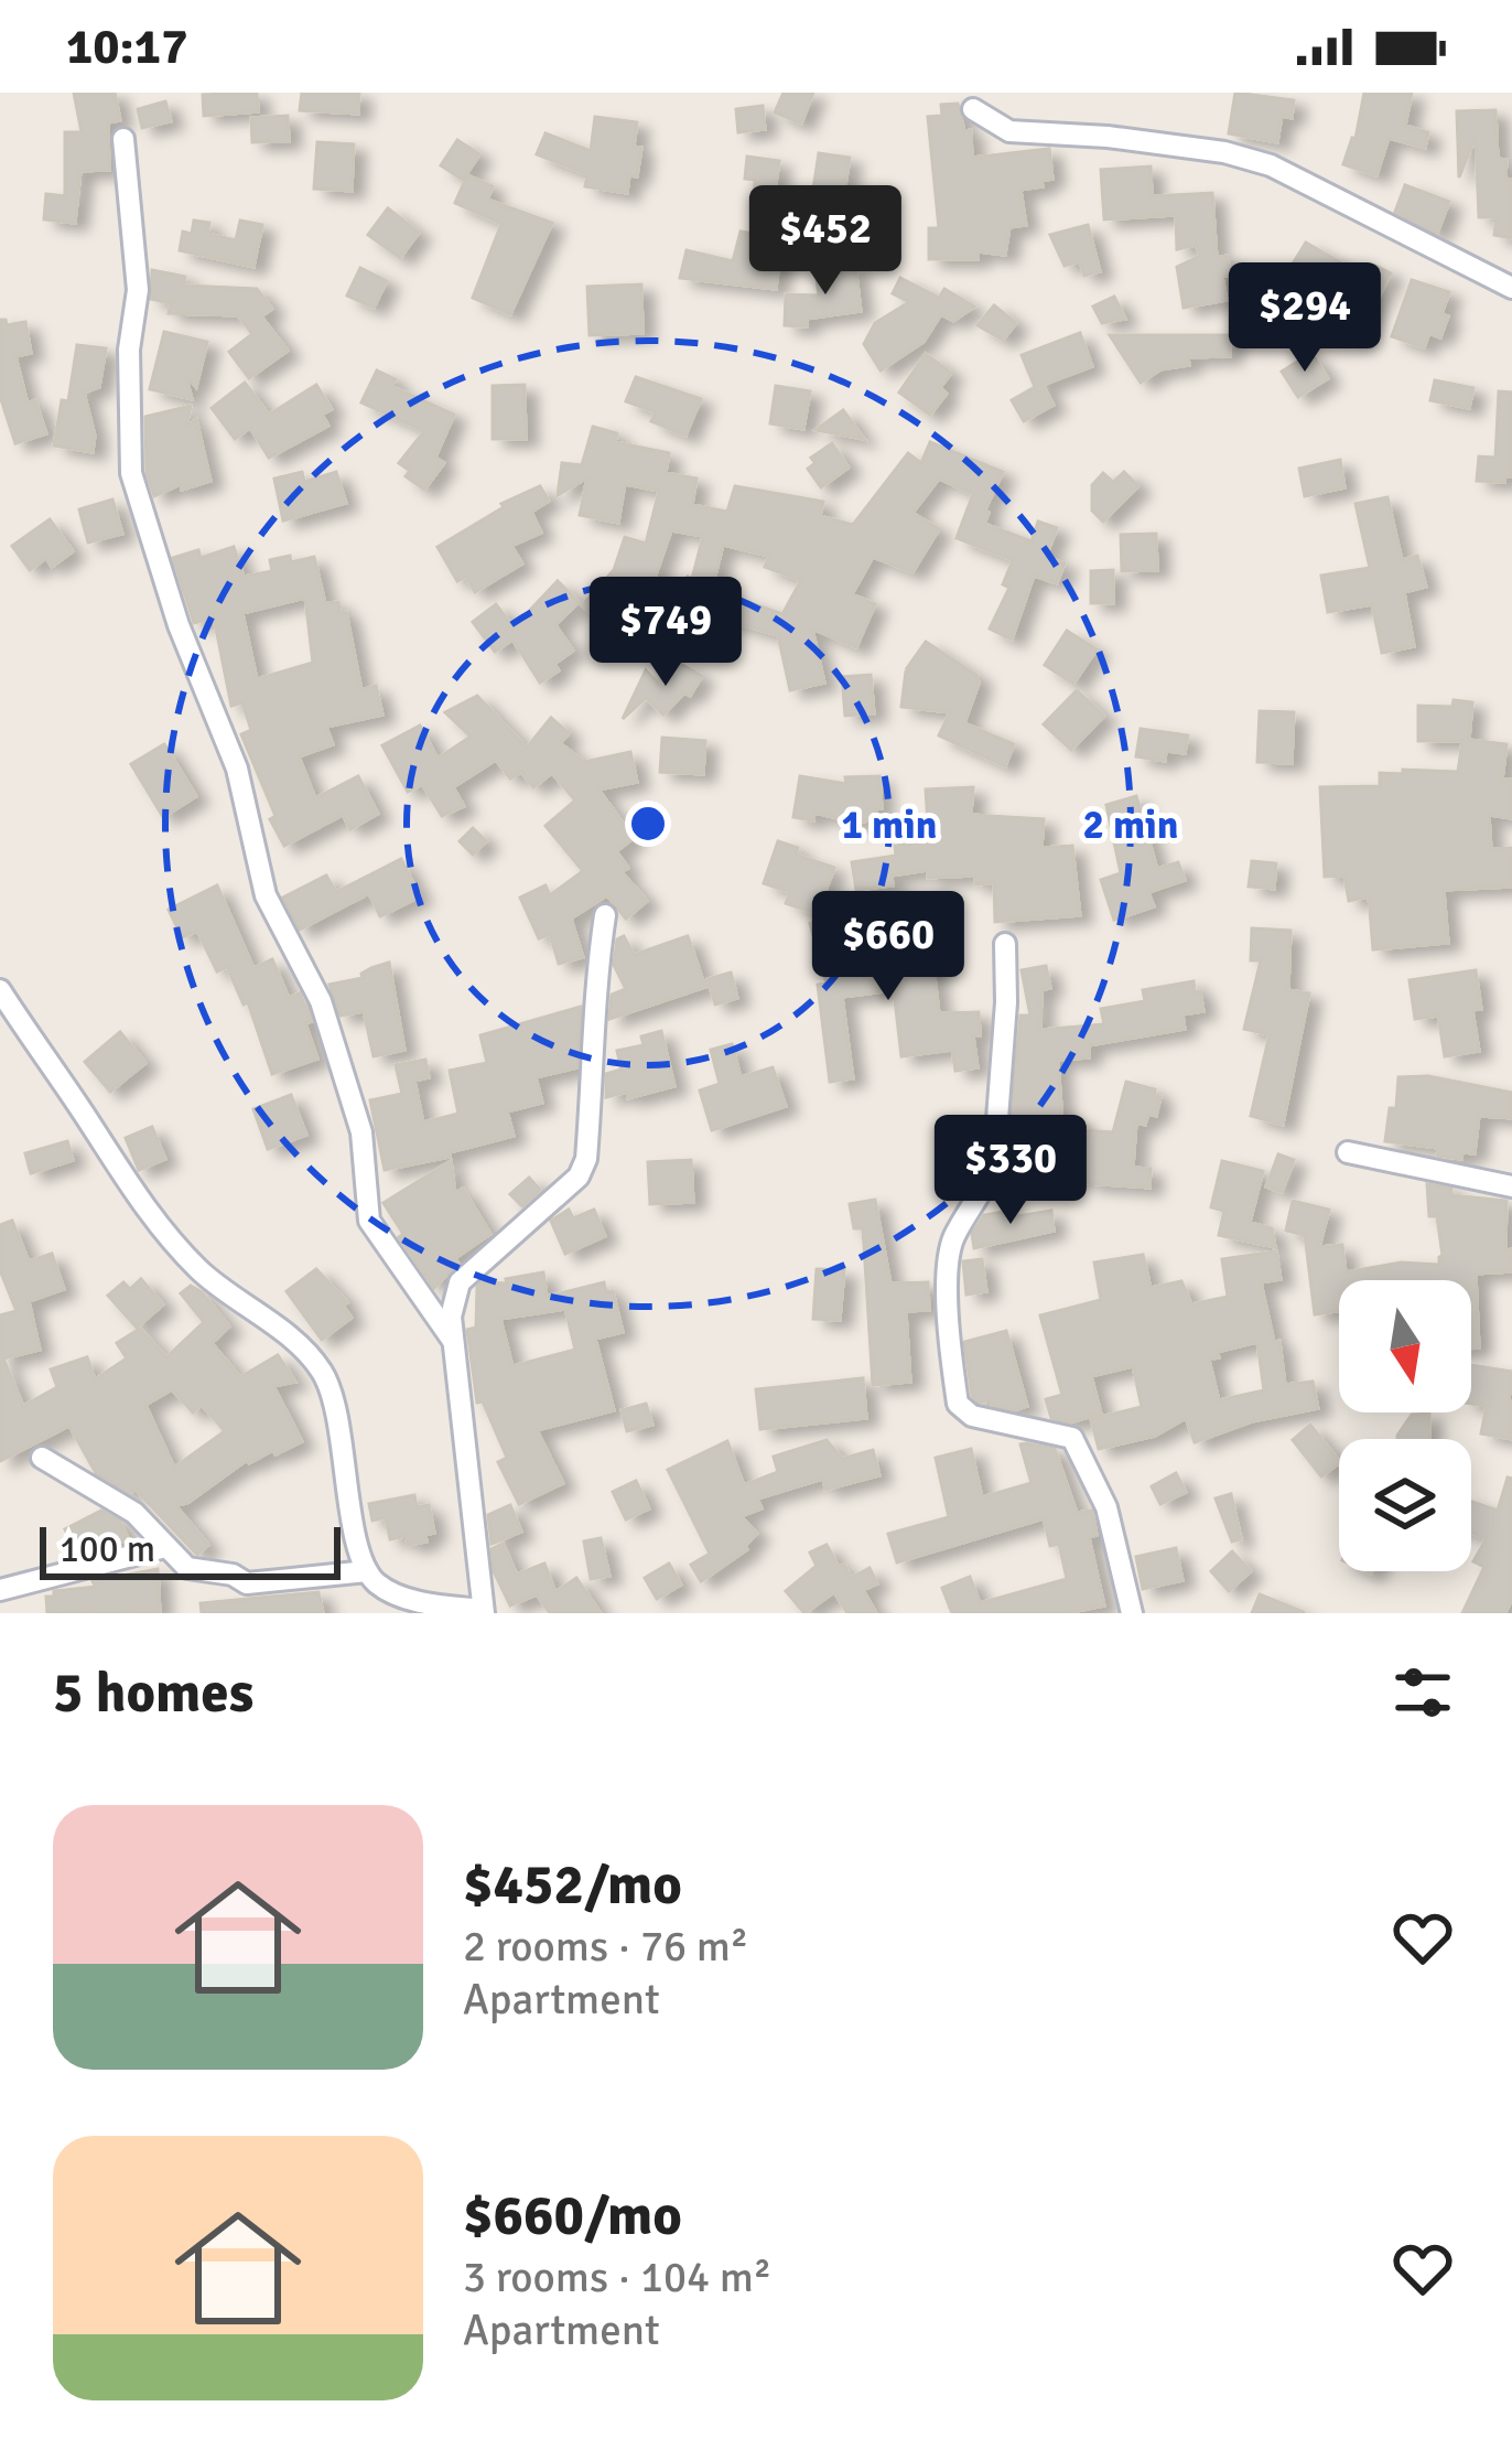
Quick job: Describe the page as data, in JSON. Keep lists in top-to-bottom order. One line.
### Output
{"scale_bar":"100 m","north":"bottom","page":{"status":"10:17","price":["$452","$294","$749","$660","$330"],"scale":"100 m","heading":"5 homes","list":[{"name":"$452/mo","note":"2 rooms · 76 m² · Apartment"},{"name":"$660/mo","note":"3 rooms · 104 m² · Apartment"}]},"rings":["1 min","2 min"]}
